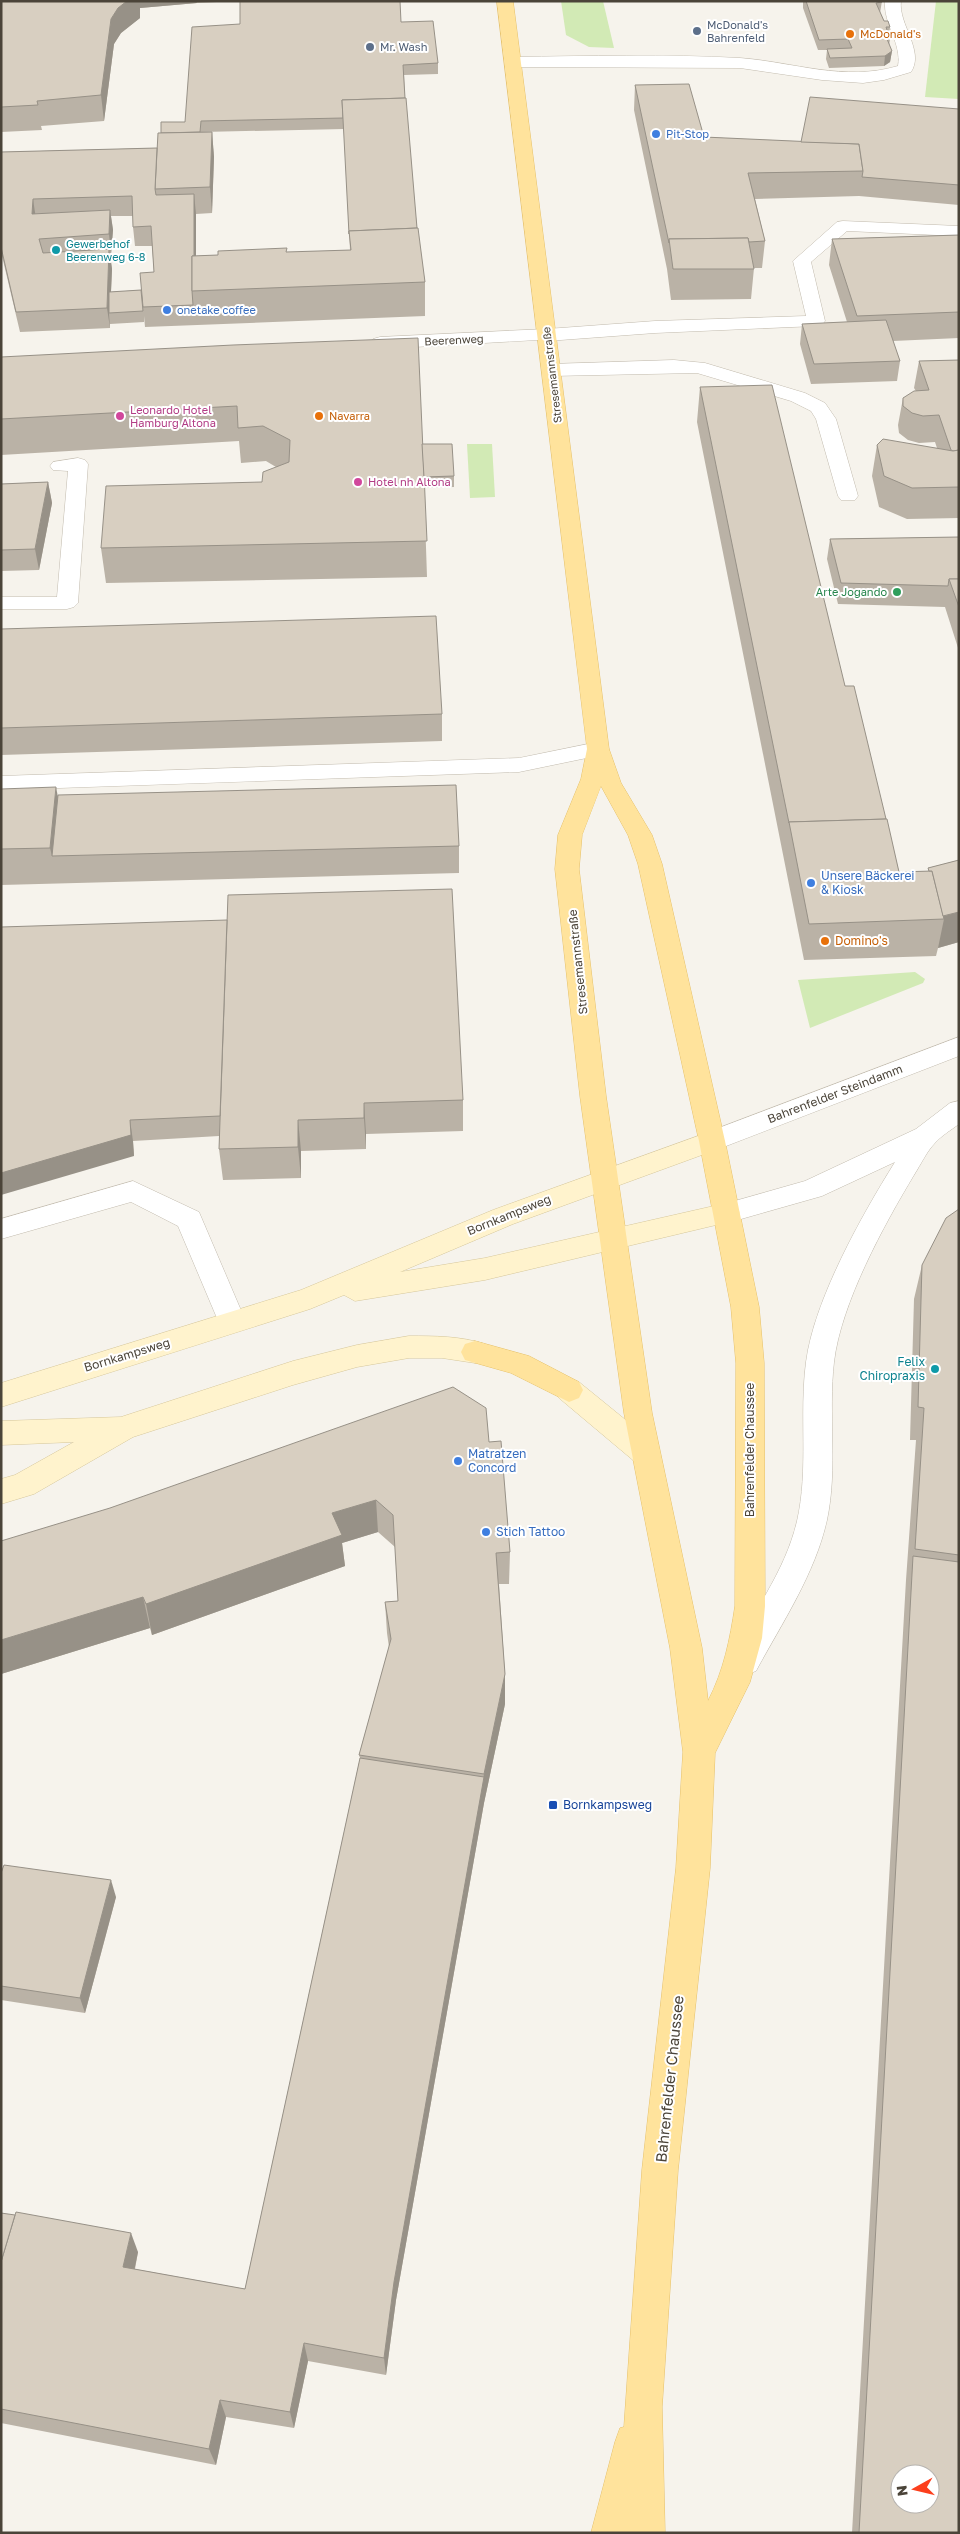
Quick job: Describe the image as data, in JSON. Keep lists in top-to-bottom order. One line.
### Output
{"streets":{"main road":["Stresemannstraße","Bornkampsweg","Bahrenfelder Chaussee"],"street":["Beerenweg","Bahrenfelder Steindamm"]},"crossings":[["Beerenweg","Stresemannstraße"],["Stresemannstraße","Bahrenfelder Steindamm"],["Stresemannstraße","Bornkampsweg"],["Stresemannstraße","Bahrenfelder Chaussee"],["Bahrenfelder Steindamm","Bornkampsweg"],["Bahrenfelder Steindamm","Bahrenfelder Chaussee"],["Bornkampsweg","Bahrenfelder Chaussee"]],"places":{"other":["McDonald's Bahrenfeld","McDonald's","Mr. Wash","Pit-Stop","Gewerbehof Beerenweg 6-8","onetake coffee","Leonardo Hotel Hamburg Altona","Navarra","Hotel nh Altona","Arte Jogando","Unsere Bäckerei & Kiosk","Domino's","Felix Chiropraxis","Matratzen Concord","Stich Tattoo"],"transit":["Bornkampsweg"]},"north":"left"}
